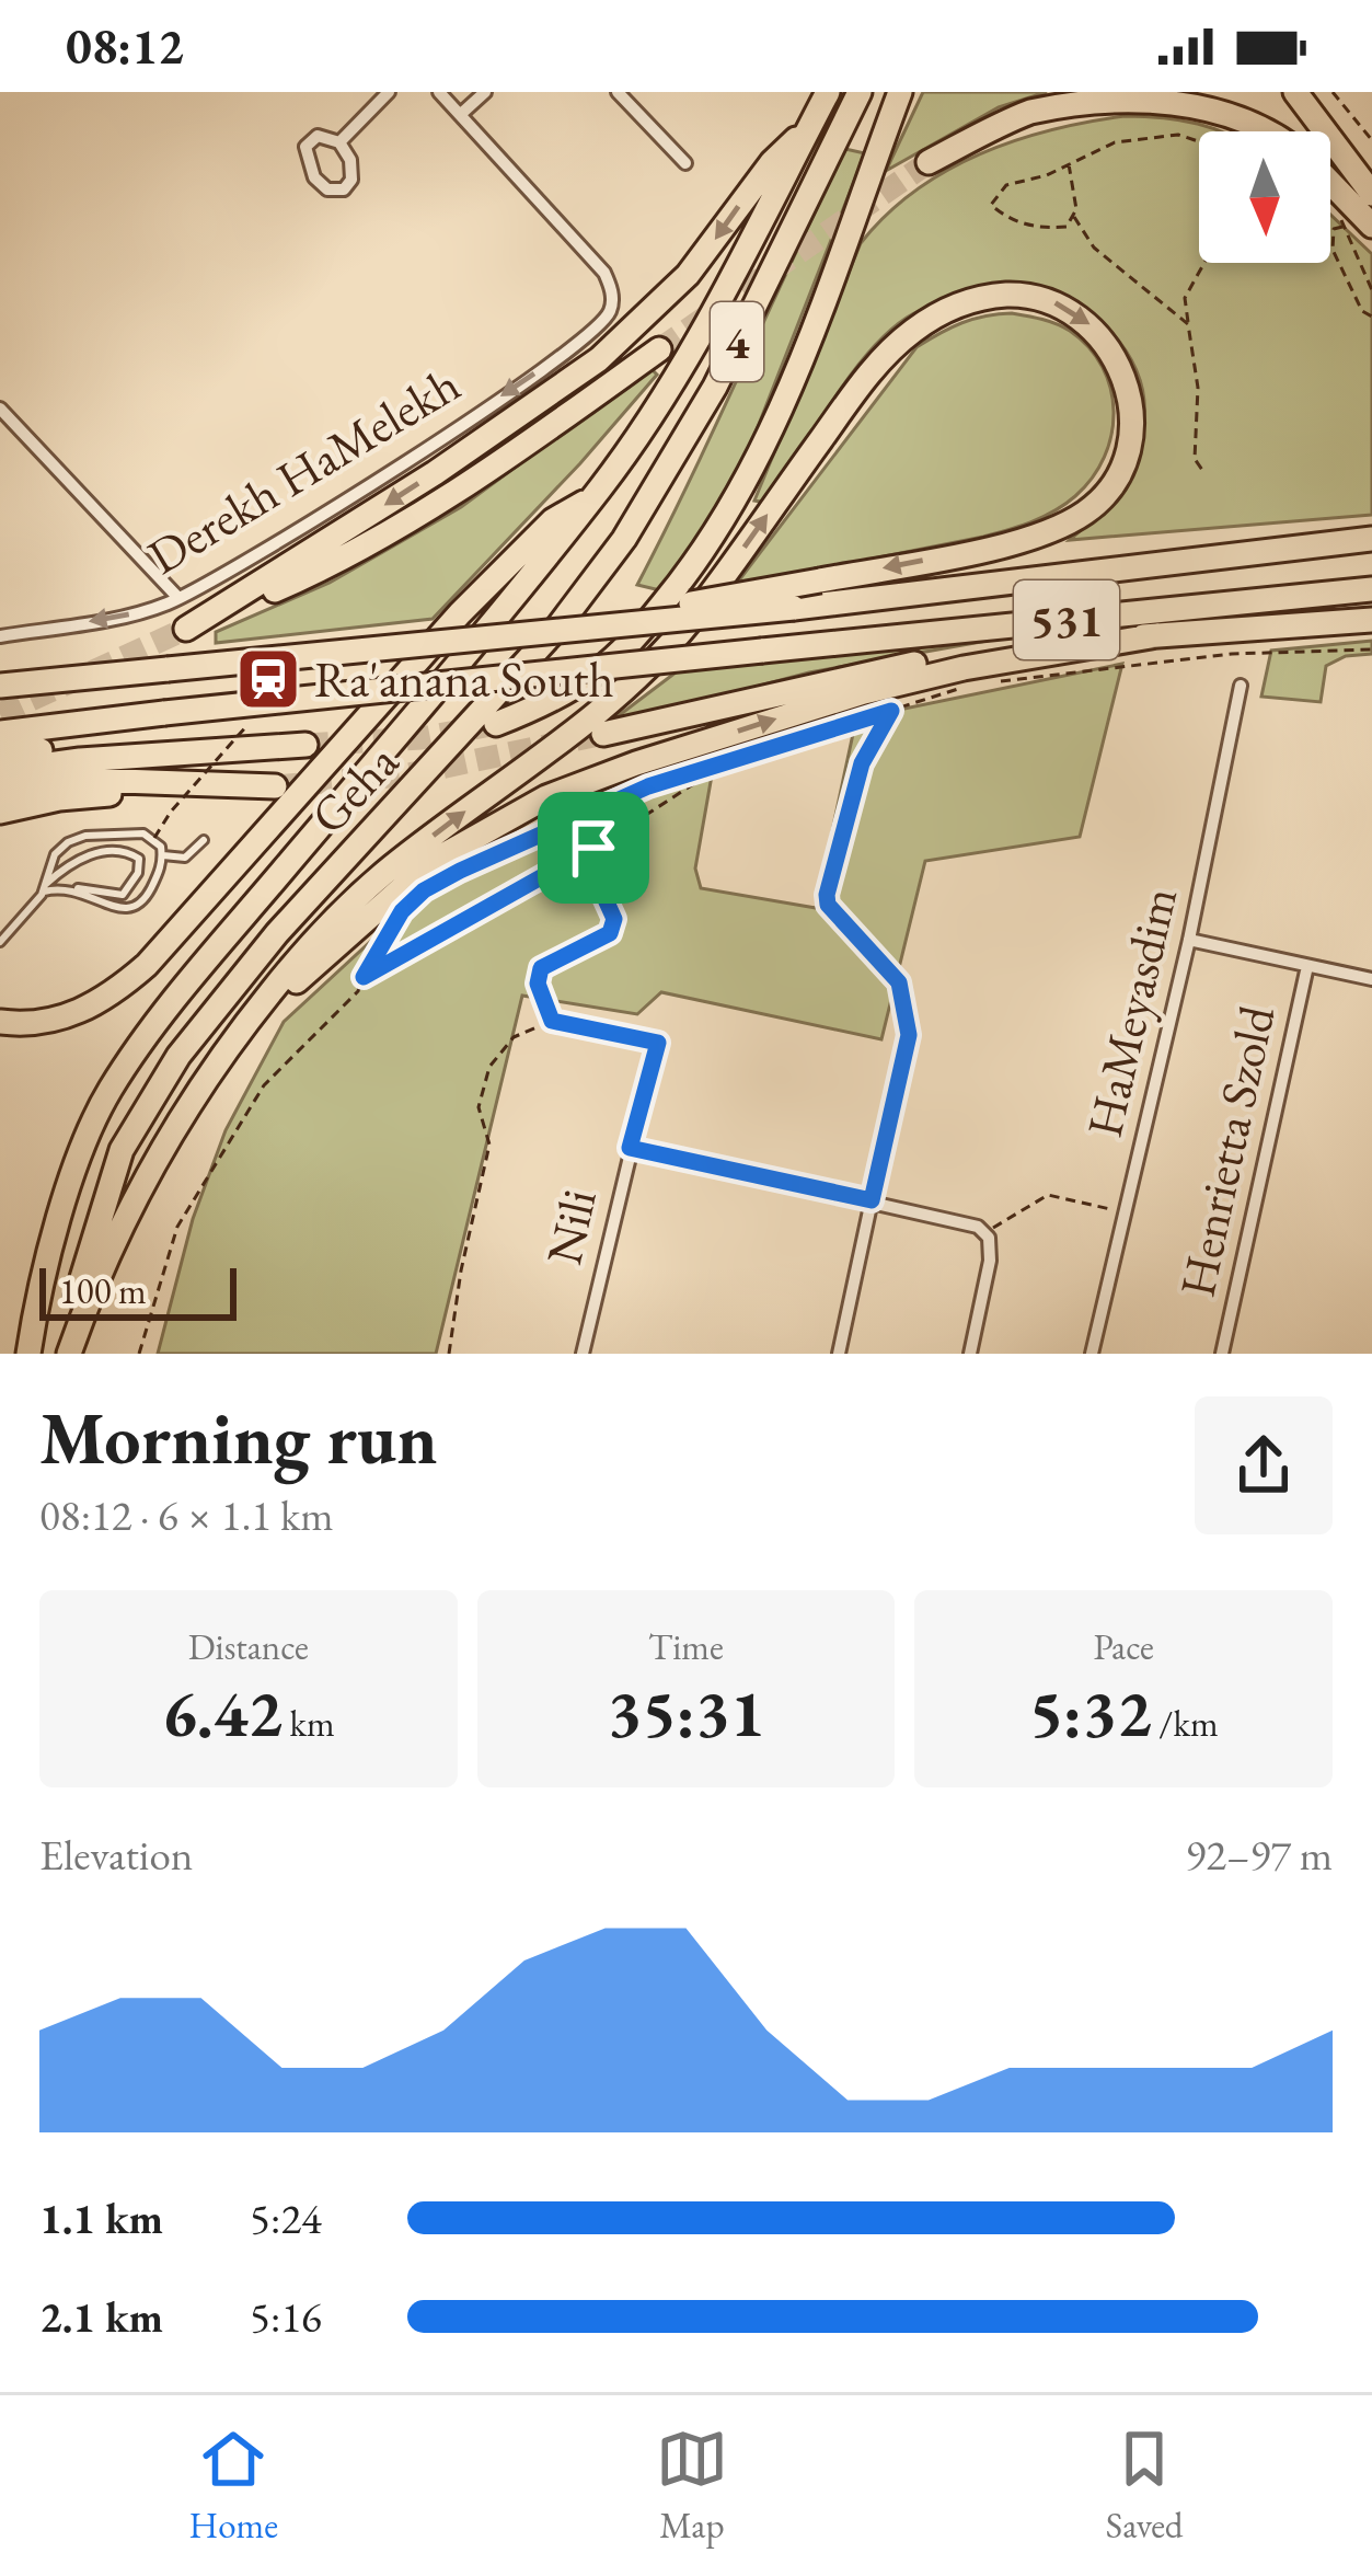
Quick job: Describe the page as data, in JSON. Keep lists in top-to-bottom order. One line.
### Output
{"streets":{"highway":["4","531","Geha"],"street":["Derekh HaMelekh","HaMeyasdim","Henrietta Szold","Nili"]},"places":{"station":["Ra'anana South"]},"scale_bar":"100 m","north":"bottom","page":{"status":"08:12","scale":"100 m","heading":["Morning run","08:12 · 6 × 1.1 km"],"stats":[["Distance","6.42 km"],["Time","35:31"],["Pace","5:32 /km"]],"chart":["Elevation","92–97 m"],"list":[{"name":"1.1 km","note":"5:24"},{"name":"2.1 km","note":"5:16"}],"tabs":["Home","Map","Saved"]}}
